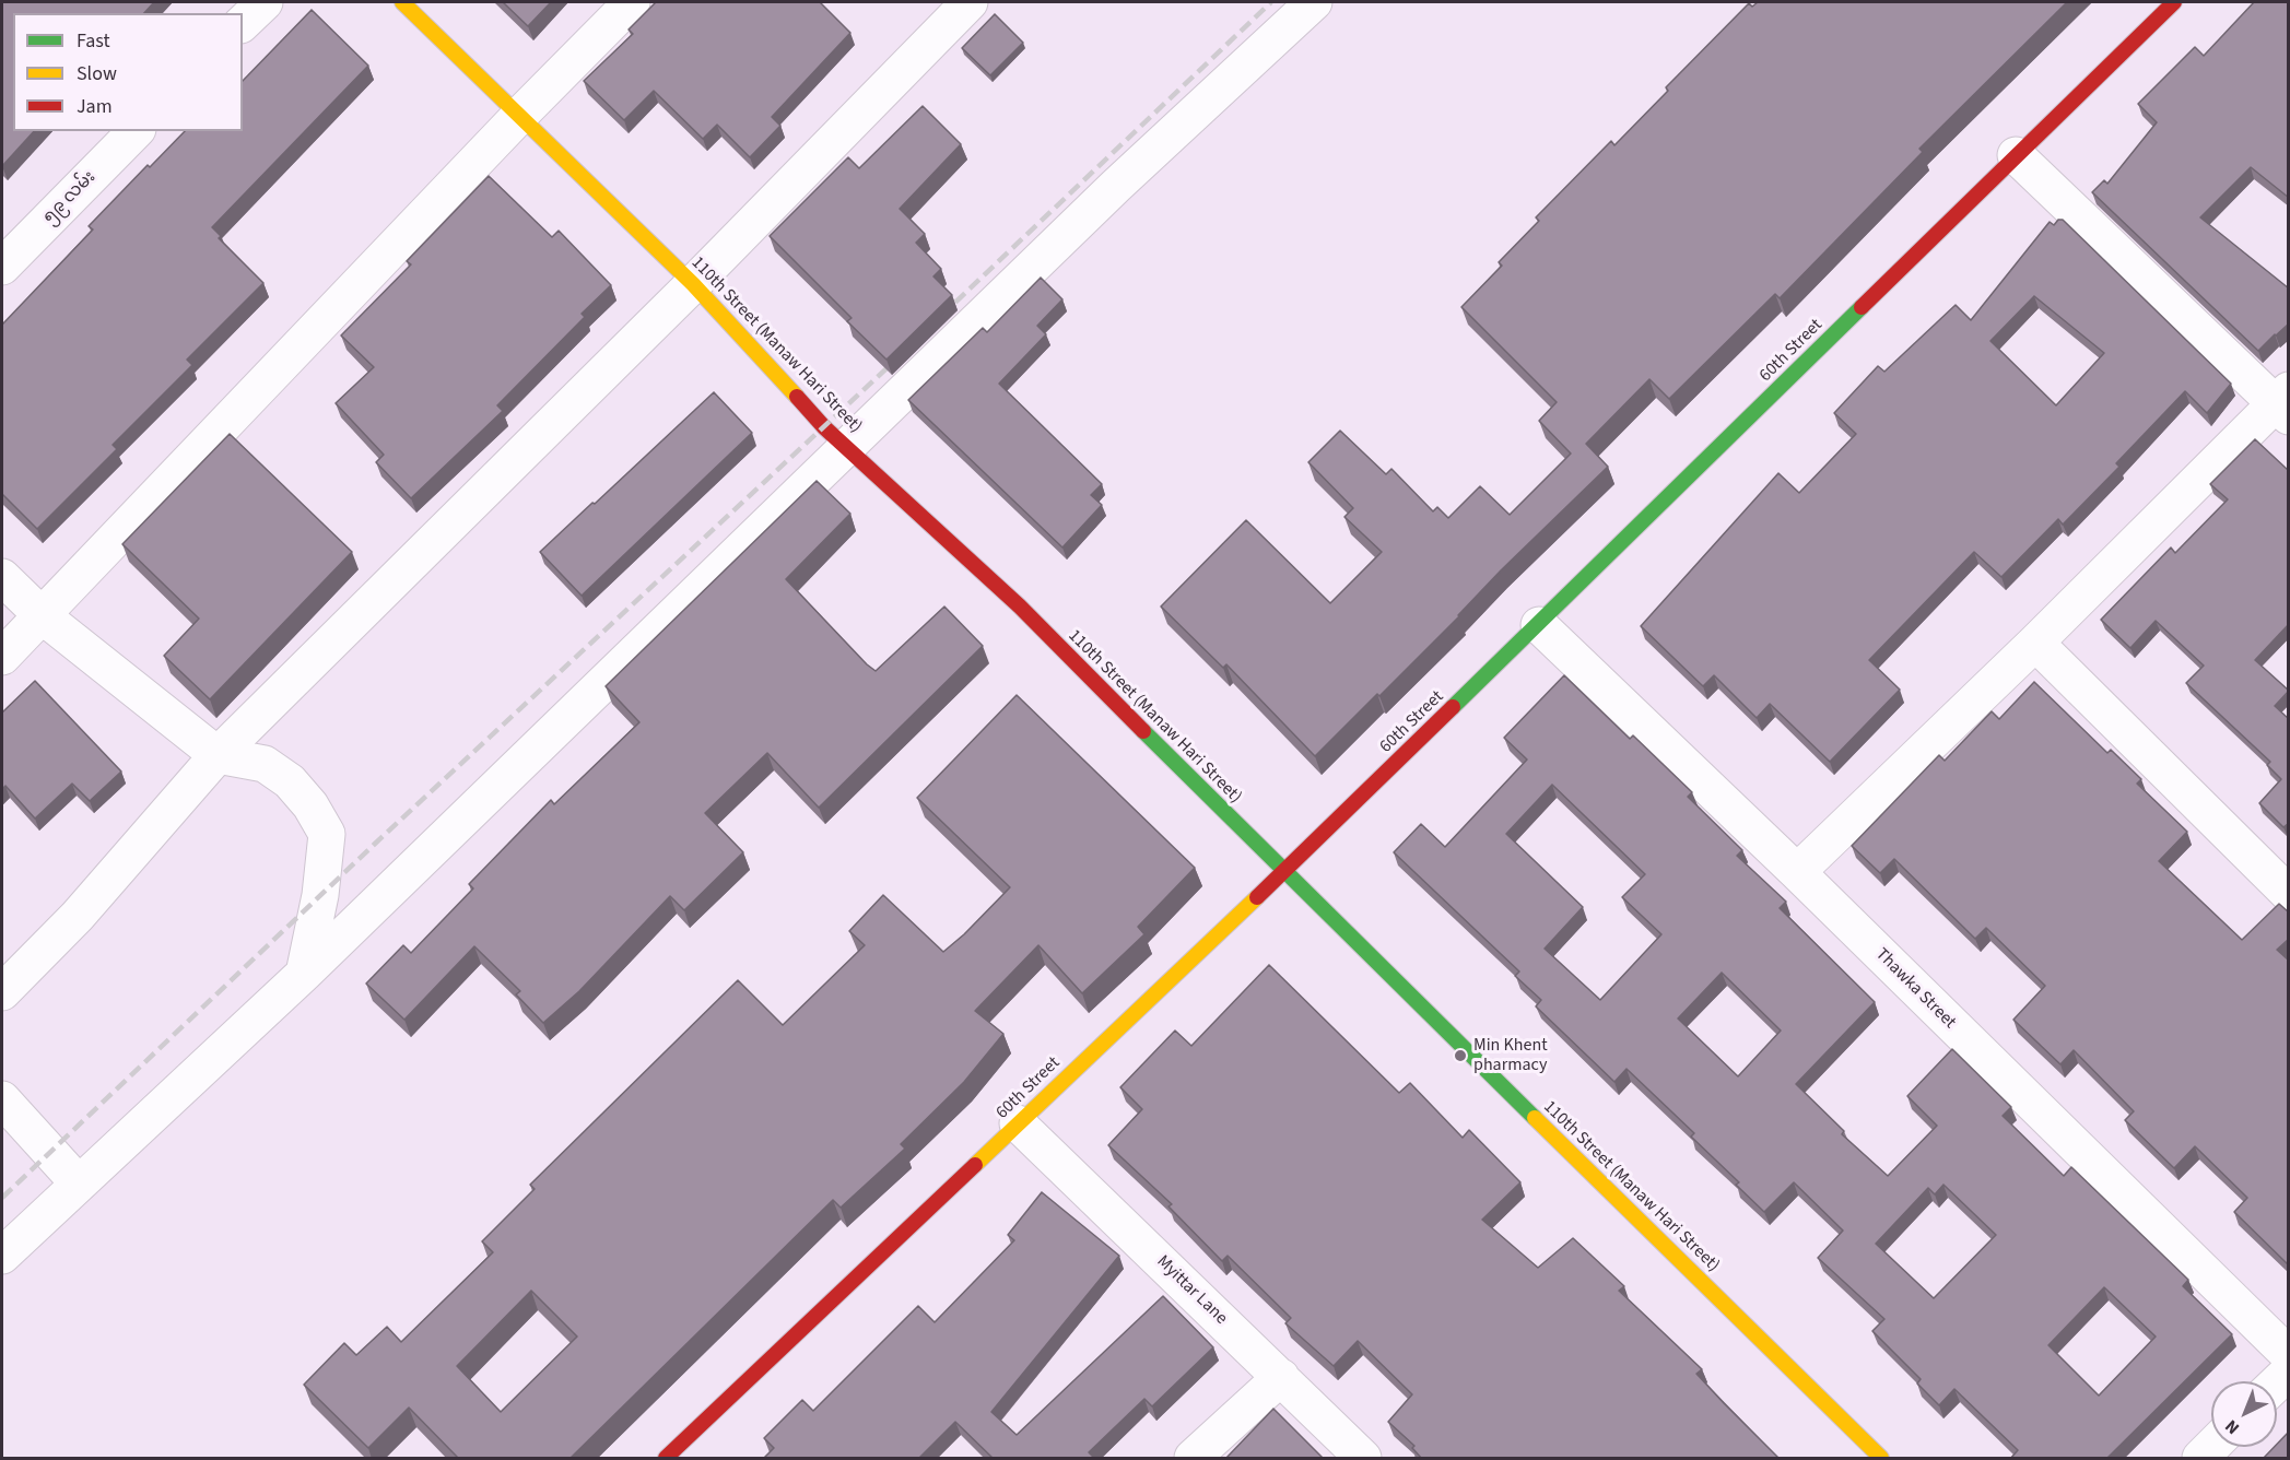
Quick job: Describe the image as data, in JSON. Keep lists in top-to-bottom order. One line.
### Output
{"streets":{"street":["၅၉ လမ်း","110th Street (Manaw Hari Street)","60th Street","Thawka Street","Myittar Lane"]},"crossings":[["110th Street (Manaw Hari Street)","60th Street"],["60th Street","Thawka Street"],["60th Street","Myittar Lane"]],"places":["Min Khent pharmacy"],"legend":["Fast","Slow","Jam"],"north":"bottom left"}
